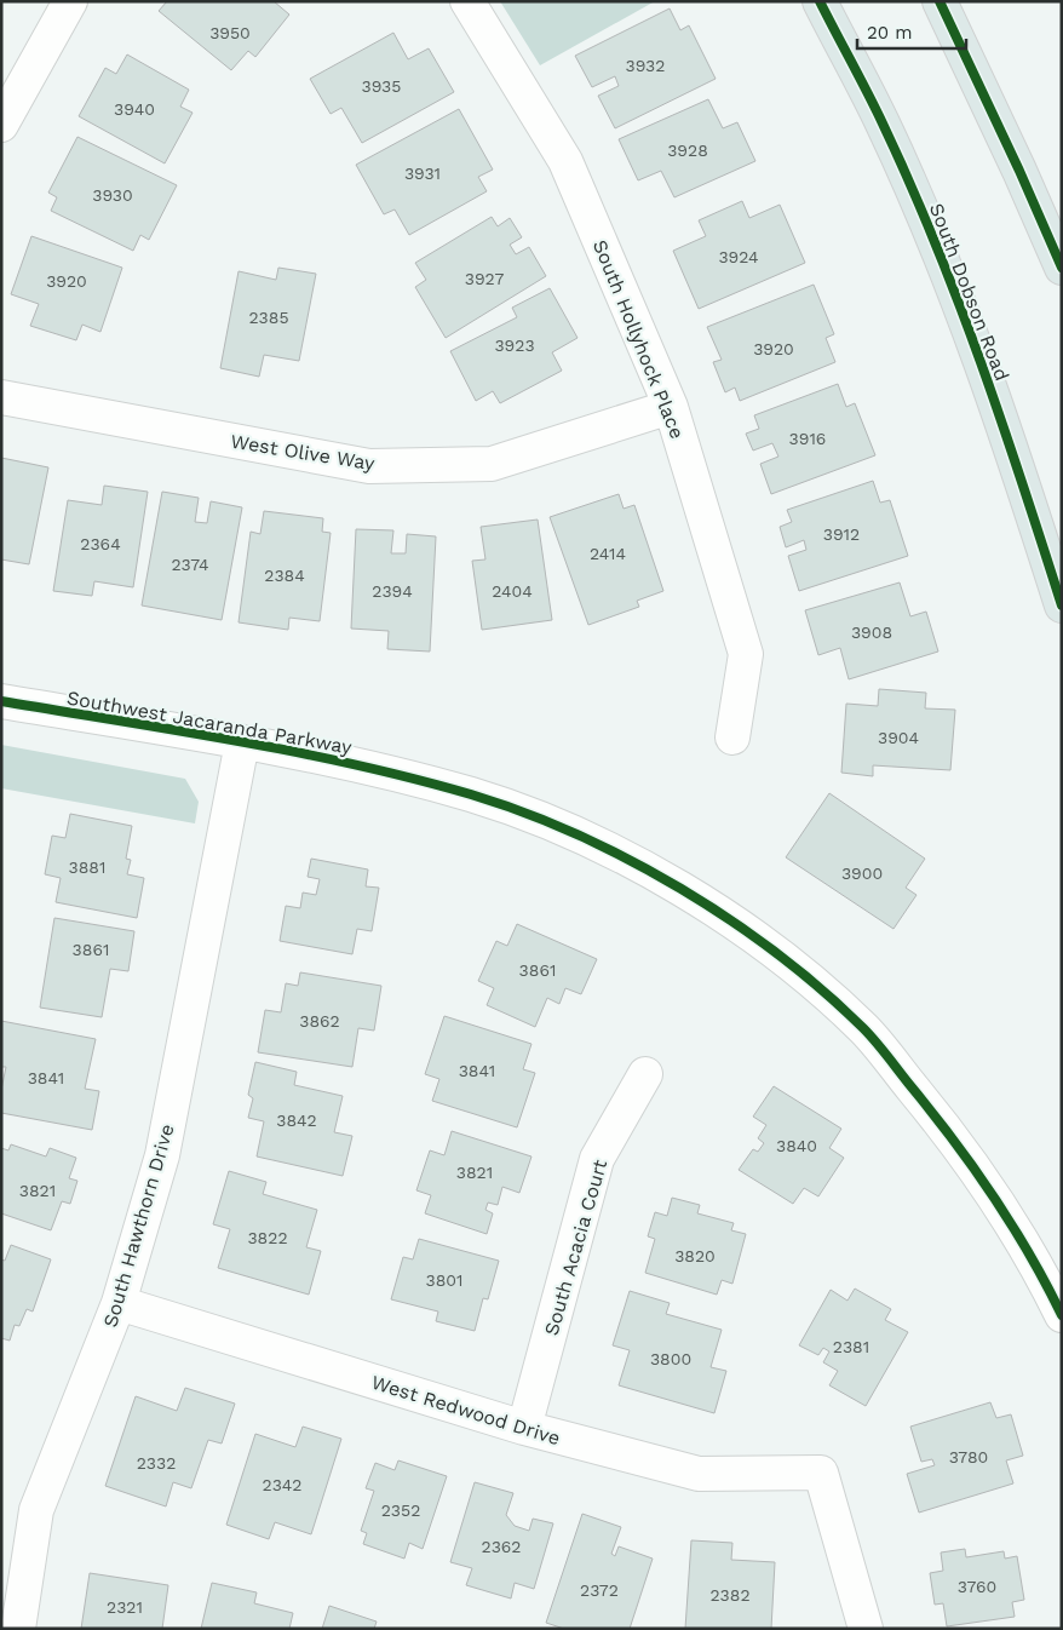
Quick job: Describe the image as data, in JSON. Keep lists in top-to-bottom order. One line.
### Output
{"streets":{"main road":["South Dobson Road"],"street":["South Hollyhock Place","West Olive Way","Southwest Jacaranda Parkway","South Hawthorn Drive","South Acacia Court","West Redwood Drive"]},"crossings":[["South Hollyhock Place","West Olive Way"],["Southwest Jacaranda Parkway","South Hawthorn Drive"],["South Hawthorn Drive","West Redwood Drive"],["South Acacia Court","West Redwood Drive"]],"house_numbers":["3950","3932","3935","3940","3928","3931","3930","3924","3927","3920","2385","3923","3920","3916","3912","2364","2414","2374","2384","2394","2404","3908","3904","3881","3900","3861","3861","3862","3841","3841","3842","3840","3821","3821","3822","3820","3801","2381","3800","3780","2332","2342","2352","2362","3760","2372","2382","2321"],"scale_bar":"20 m"}
